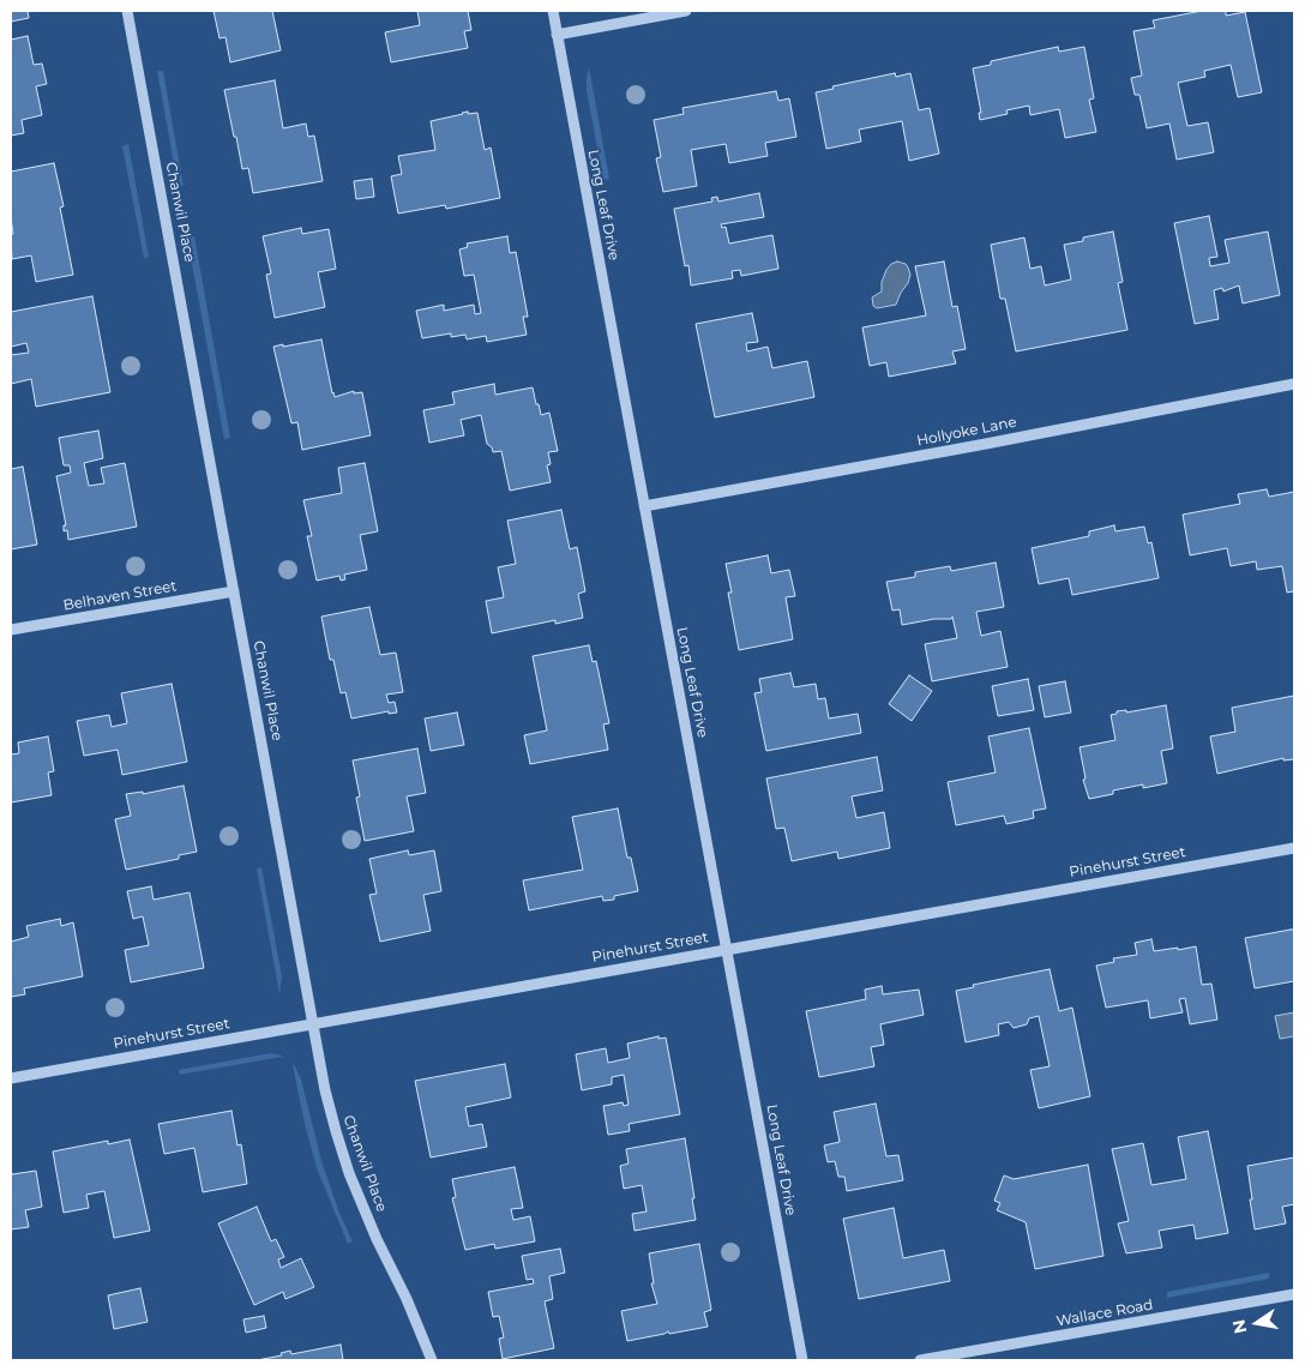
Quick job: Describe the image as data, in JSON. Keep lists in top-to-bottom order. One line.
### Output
{"streets":{"street":["Long Leaf Drive","Chanwil Place","Hollyoke Lane","Belhaven Street","Pinehurst Street","Wallace Road"]},"crossings":[["Long Leaf Drive","Hollyoke Lane"],["Long Leaf Drive","Pinehurst Street"],["Chanwil Place","Belhaven Street"],["Chanwil Place","Pinehurst Street"]],"north":"left"}
